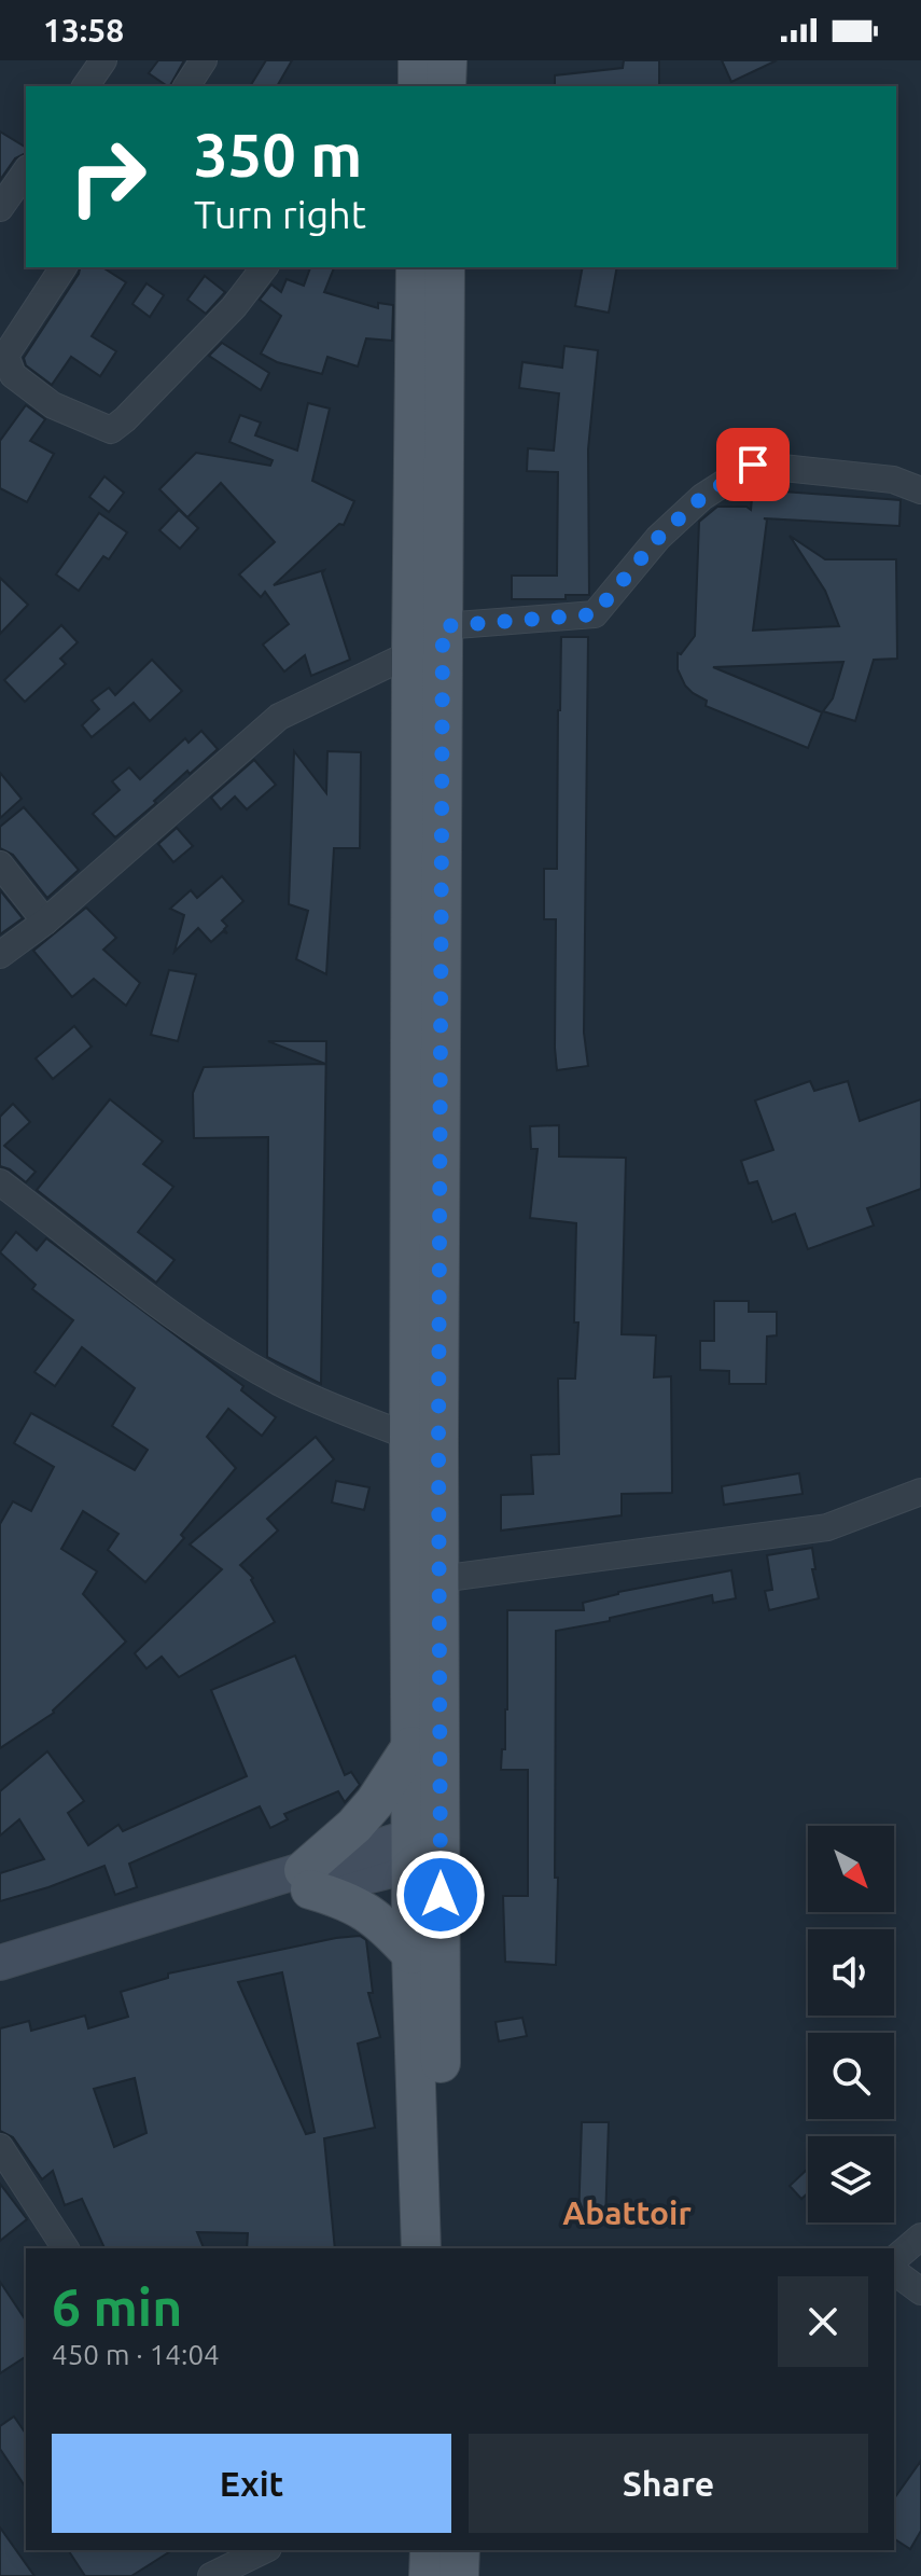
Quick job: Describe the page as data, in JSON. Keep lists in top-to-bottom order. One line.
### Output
{"districts":["Abattoir"],"north":"bottom right","page":{"status":"13:58","turn":["350 m","Turn right"],"heading":["6 min","450 m · 14:04"],"buttons":["Exit","Share"]}}
